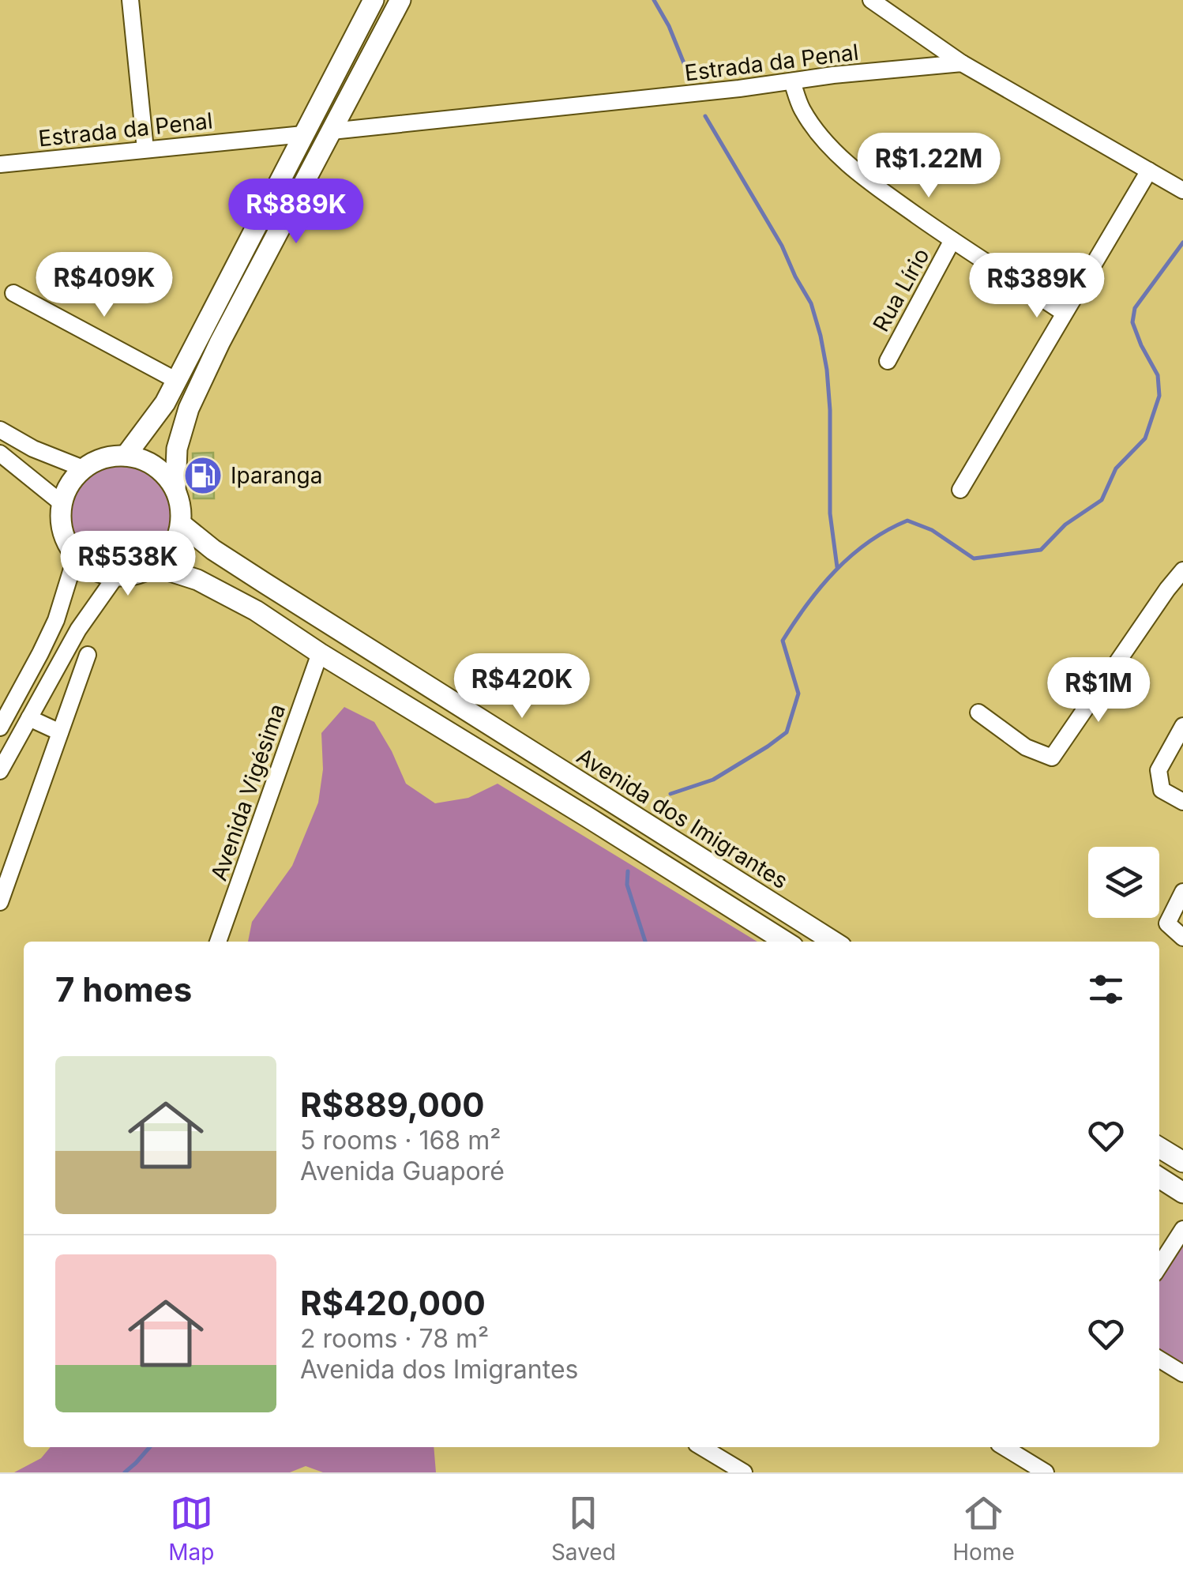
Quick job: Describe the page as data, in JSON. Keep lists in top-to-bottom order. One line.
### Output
{"streets":{"main road":["Avenida dos Imigrantes"],"street":["Estrada da Penal","Rua Lírio","Avenida Vigésima"]},"places":{"fuel station":["Iparanga"]},"page":{"price":["R$1.22M","R$889K","R$409K","R$389K","R$538K","R$420K","R$1M"],"heading":"7 homes","list":[{"name":"R$889,000","note":"5 rooms · 168 m² · Avenida Guaporé"},{"name":"R$420,000","note":"2 rooms · 78 m² · Avenida dos Imigrantes"}],"tabs":["Map","Saved","Home"]}}
